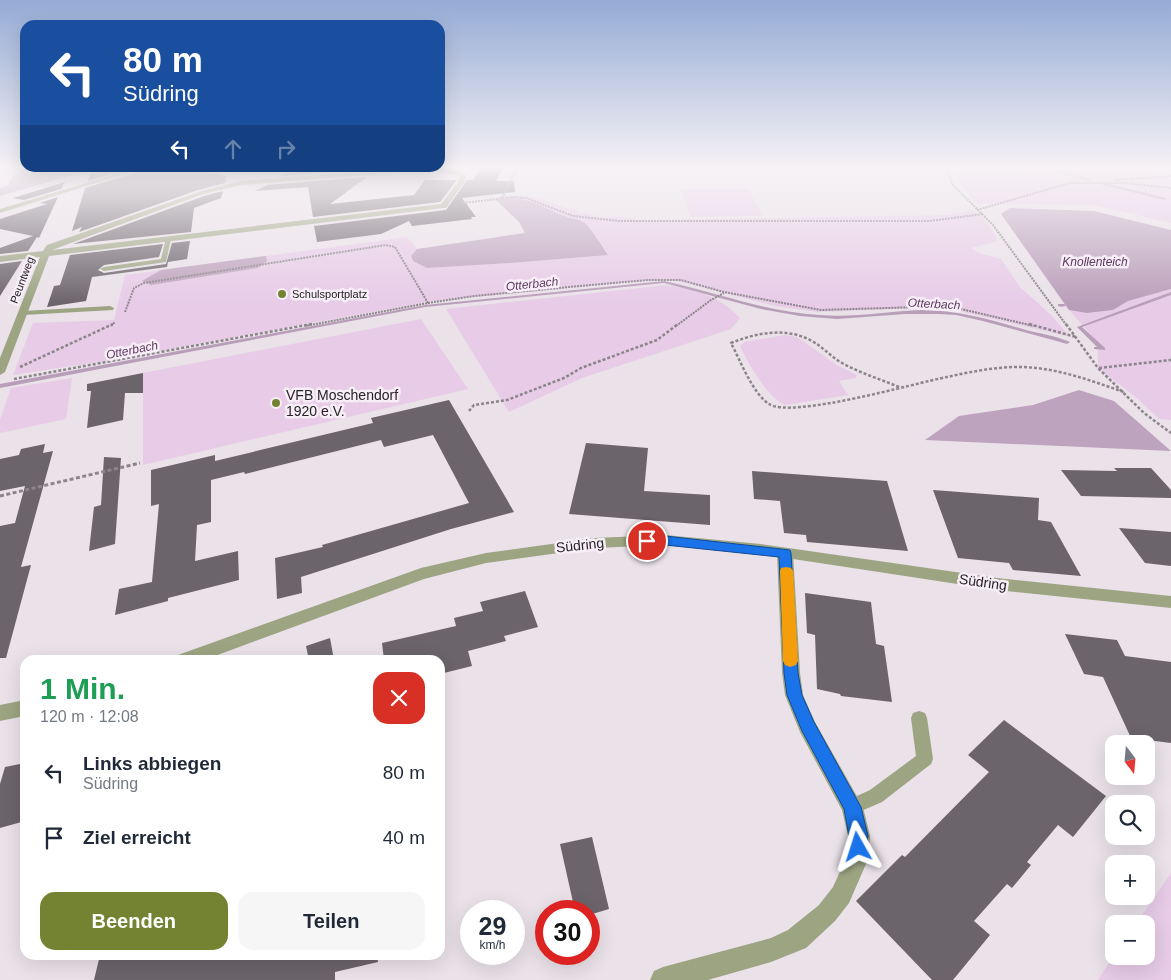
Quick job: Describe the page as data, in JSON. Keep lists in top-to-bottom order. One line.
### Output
{"streets":{"street":["Peuntweg","Südring"]},"water":["Knollenteich","Otterbach"],"places":["Schulsportplatz","VFB Moschendorf 1920 e.V."],"north":"bottom","page":{"turn":["80 m","Südring"],"heading":["1 Min.","120 m · 12:08"],"map_buttons":["+","−"],"list":[{"name":"Links abbiegen","note":"Südring","value":"80 m"},{"name":"Ziel erreicht","value":"40 m"}],"buttons":["Beenden","Teilen"],"speed":"29 km/h","limit":"30"}}
